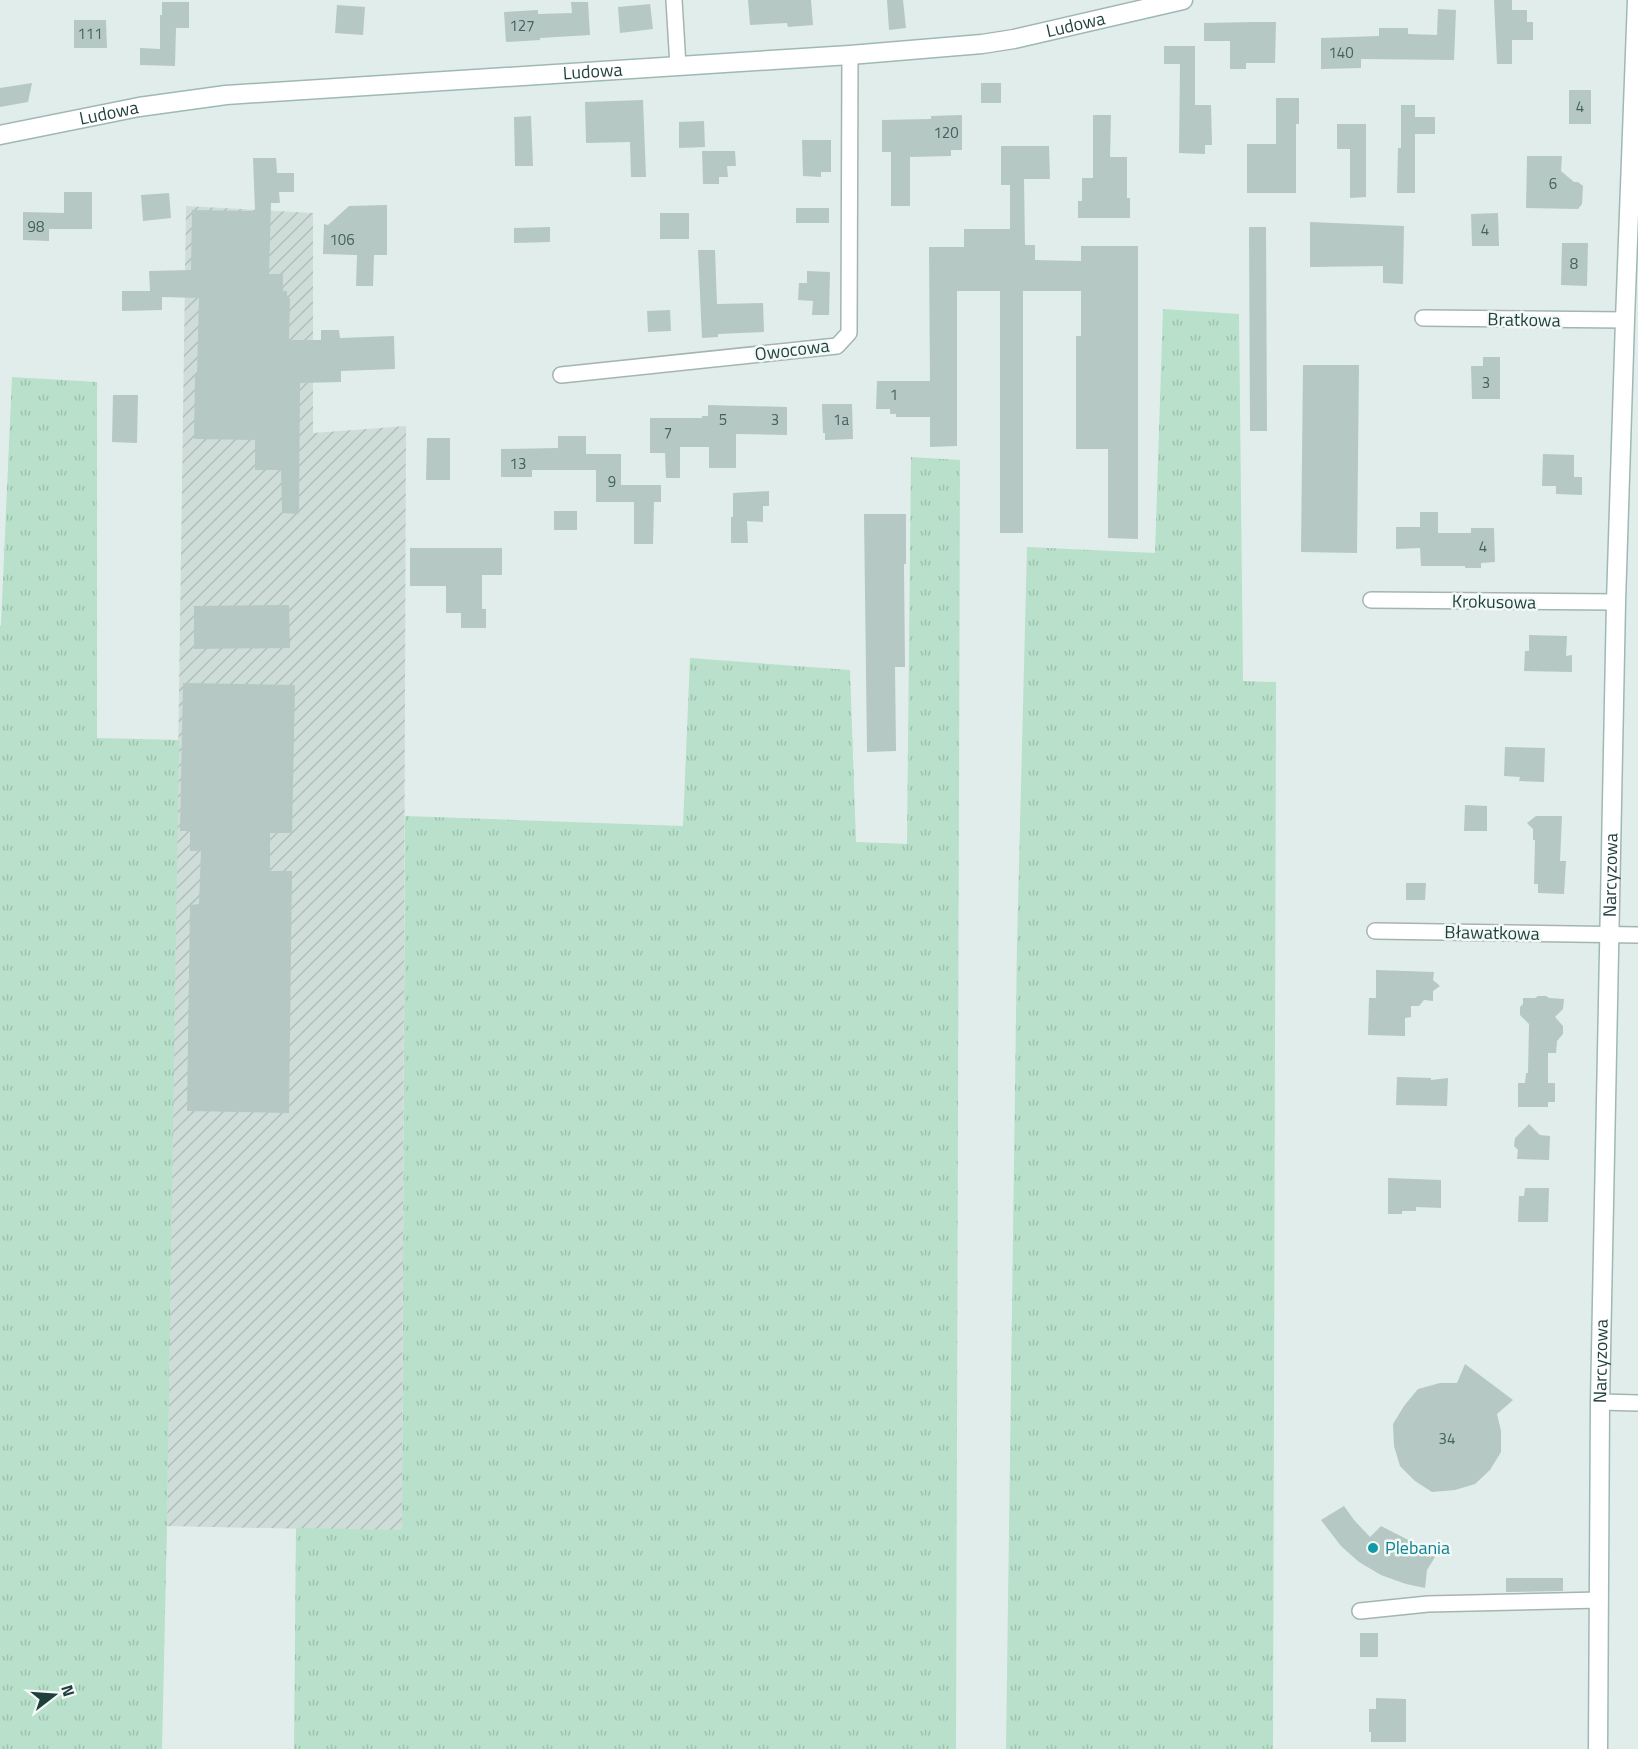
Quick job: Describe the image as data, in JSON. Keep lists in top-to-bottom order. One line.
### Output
{"streets":{"street":["Ludowa","Bratkowa","Owocowa","Krokusowa","Narcyzowa","Bławatkowa"]},"crossings":[["Ludowa","Owocowa"],["Bratkowa","Narcyzowa"],["Krokusowa","Narcyzowa"],["Narcyzowa","Bławatkowa"]],"places":["Plebania"],"house_numbers":["127","111","140","4","120","6","98","4","106","8","3","1","5","3","1a","7","13","9","4","34"],"north":"right"}
